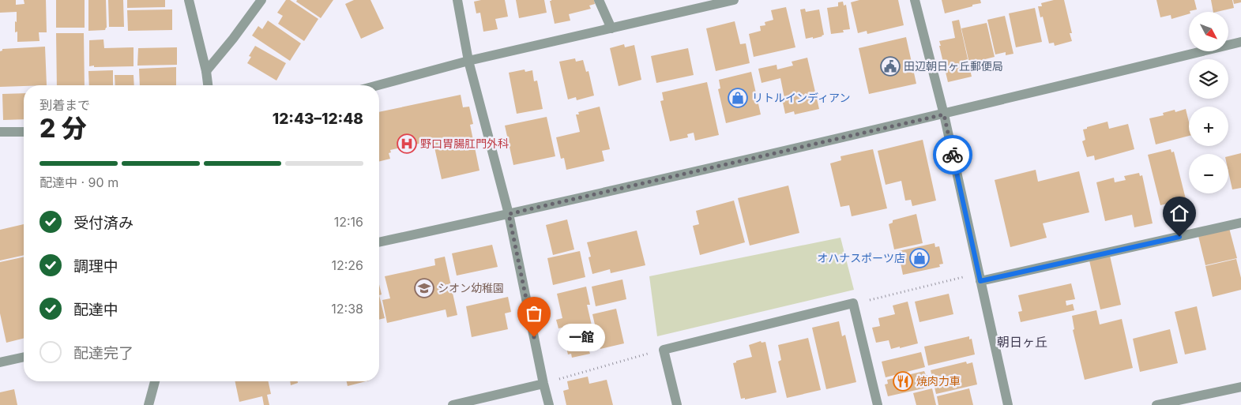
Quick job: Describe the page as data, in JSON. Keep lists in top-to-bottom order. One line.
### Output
{"districts":["朝日ヶ丘"],"places":{"public building":["田辺朝日ヶ丘郵便局"],"shop":["リトルインディアン","オハナスポーツ店"],"hospital":["野口胃腸肛門外科"],"school or university":["シオン幼稚園"],"other":["一館"],"restaurant":["焼肉力車"]},"north":"bottom right","page":{"map_buttons":["+","−"],"heading":["2 分","到着まで","12:43–12:48"],"bar":"配達中 · 90 m","list":[["受付済み","12:16"],["調理中","12:26"],["配達中","12:38"],"配達完了"],"bubble":"一館"}}
